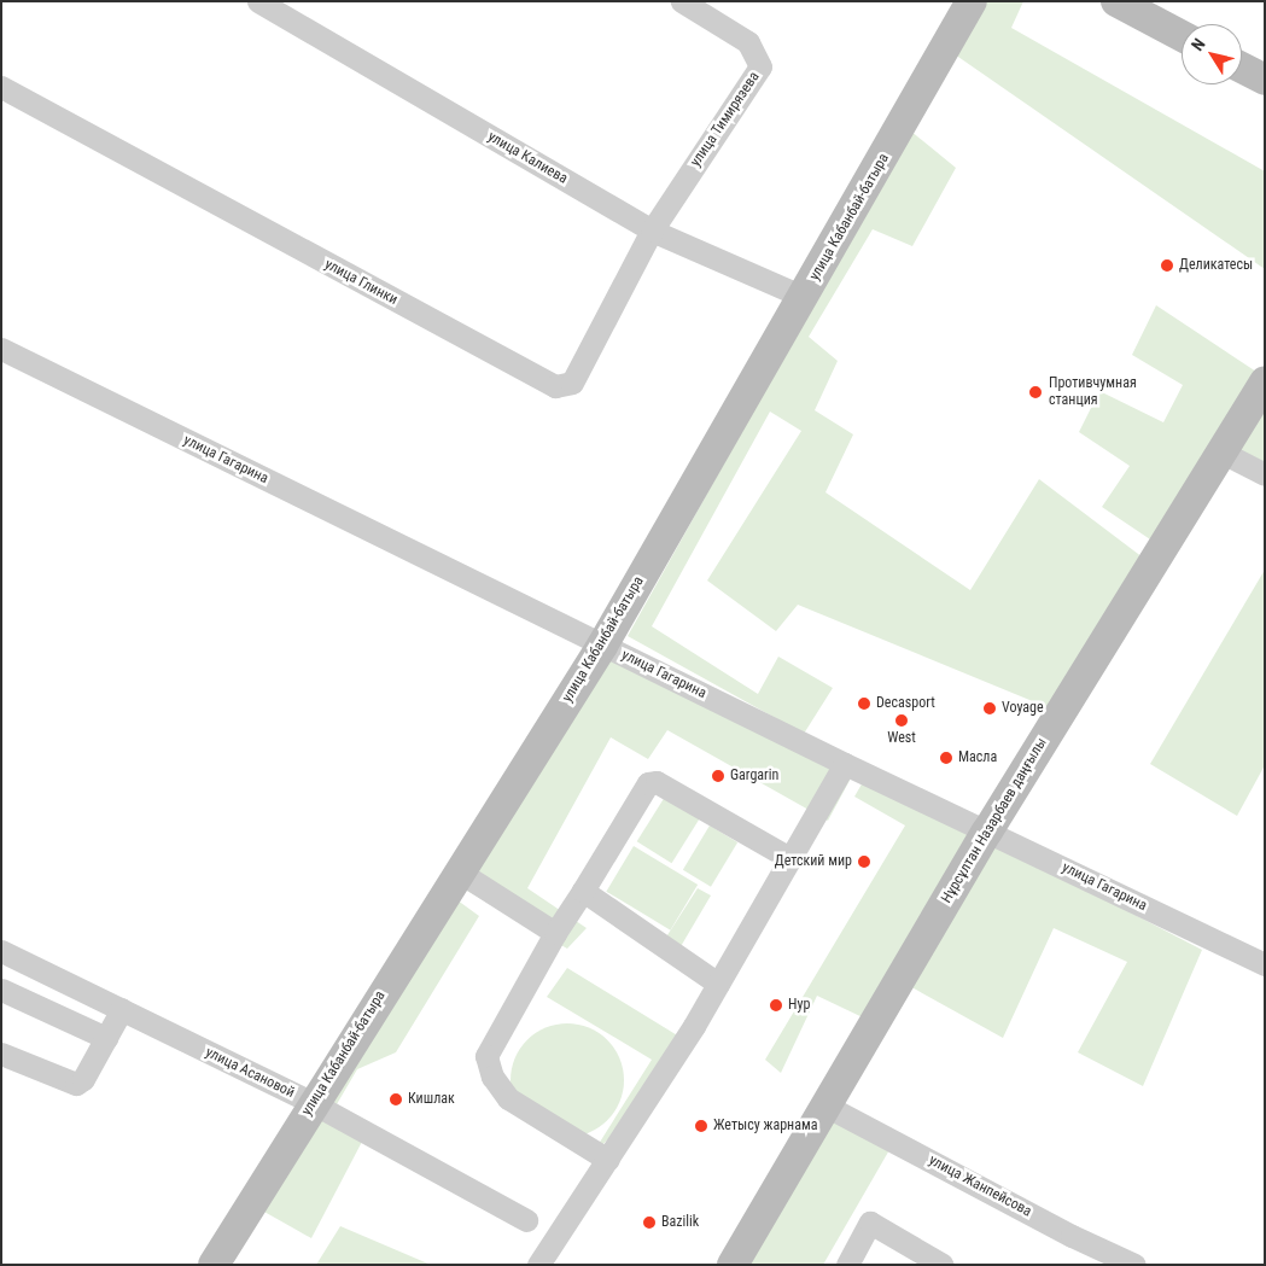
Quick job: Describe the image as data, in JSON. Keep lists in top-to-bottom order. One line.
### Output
{"streets":{"main road":["улица Кабанбай-батыра","Нұрсұлтан Назарбаев даңғылы"],"street":["улица Тимирязева","улица Калиева","улица Глинки","улица Гагарина","улица Асановой","улица Жанпейсова"]},"crossings":[["улица Тимирязева","улица Калиева"],["улица Тимирязева","улица Глинки"],["улица Калиева","улица Кабанбай-батыра"],["улица Калиева","улица Глинки"],["улица Кабанбай-батыра","улица Гагарина"],["улица Кабанбай-батыра","улица Асановой"],["улица Гагарина","Нұрсұлтан Назарбаев даңғылы"],["Нұрсұлтан Назарбаев даңғылы","улица Жанпейсова"]],"places":["Деликатесы","Противчумная станция","Decasport","Voyage","West","Масла","Gargarin","Детский мир","Нур","Кишлак","Жетысу жарнама","Bazilik"],"north":"top left"}
